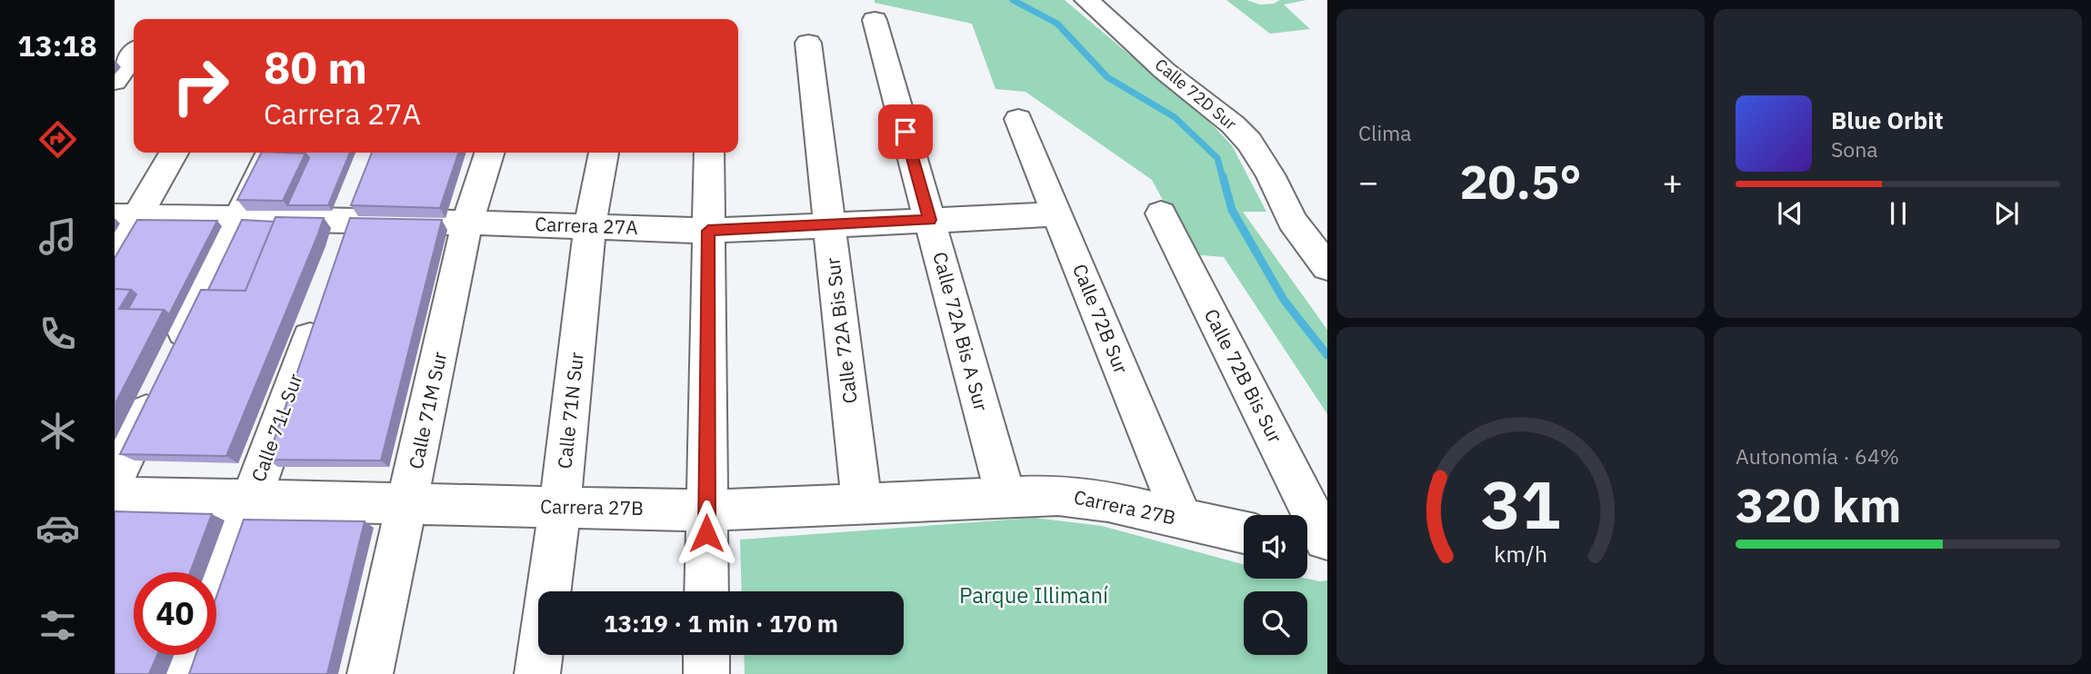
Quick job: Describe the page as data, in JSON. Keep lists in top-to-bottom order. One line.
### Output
{"streets":{"street":["Calle 72D Sur","Carrera 27A","Calle 72B Sur","Calle 72A Bis Sur","Calle 72A Bis A Sur","Calle 72B Bis Sur","Calle 71M Sur","Calle 71N Sur","Calle 71L Sur","Carrera 27B"]},"crossings":[["Carrera 27A","Calle 72B Sur"],["Carrera 27A","Calle 72A Bis Sur"],["Carrera 27A","Calle 72A Bis A Sur"],["Carrera 27A","Calle 71M Sur"],["Carrera 27A","Calle 71N Sur"],["Calle 72B Sur","Carrera 27B"],["Calle 72A Bis Sur","Carrera 27B"],["Calle 72A Bis A Sur","Carrera 27B"],["Calle 71M Sur","Carrera 27B"],["Calle 71N Sur","Carrera 27B"],["Calle 71L Sur","Carrera 27B"]],"parks":["Parque Illimaní"],"page":{"tabs":"13:18","tile":["Clima",["Autonomía · 64%","320 km"]],"turn":["80 m","Carrera 27A"],"song":["Blue Orbit","Sona"],"heat":["−","20.5°","+"],"limit":"40","trip":"13:19 · 1 min · 170 m","gauge":["31","km/h"]}}
